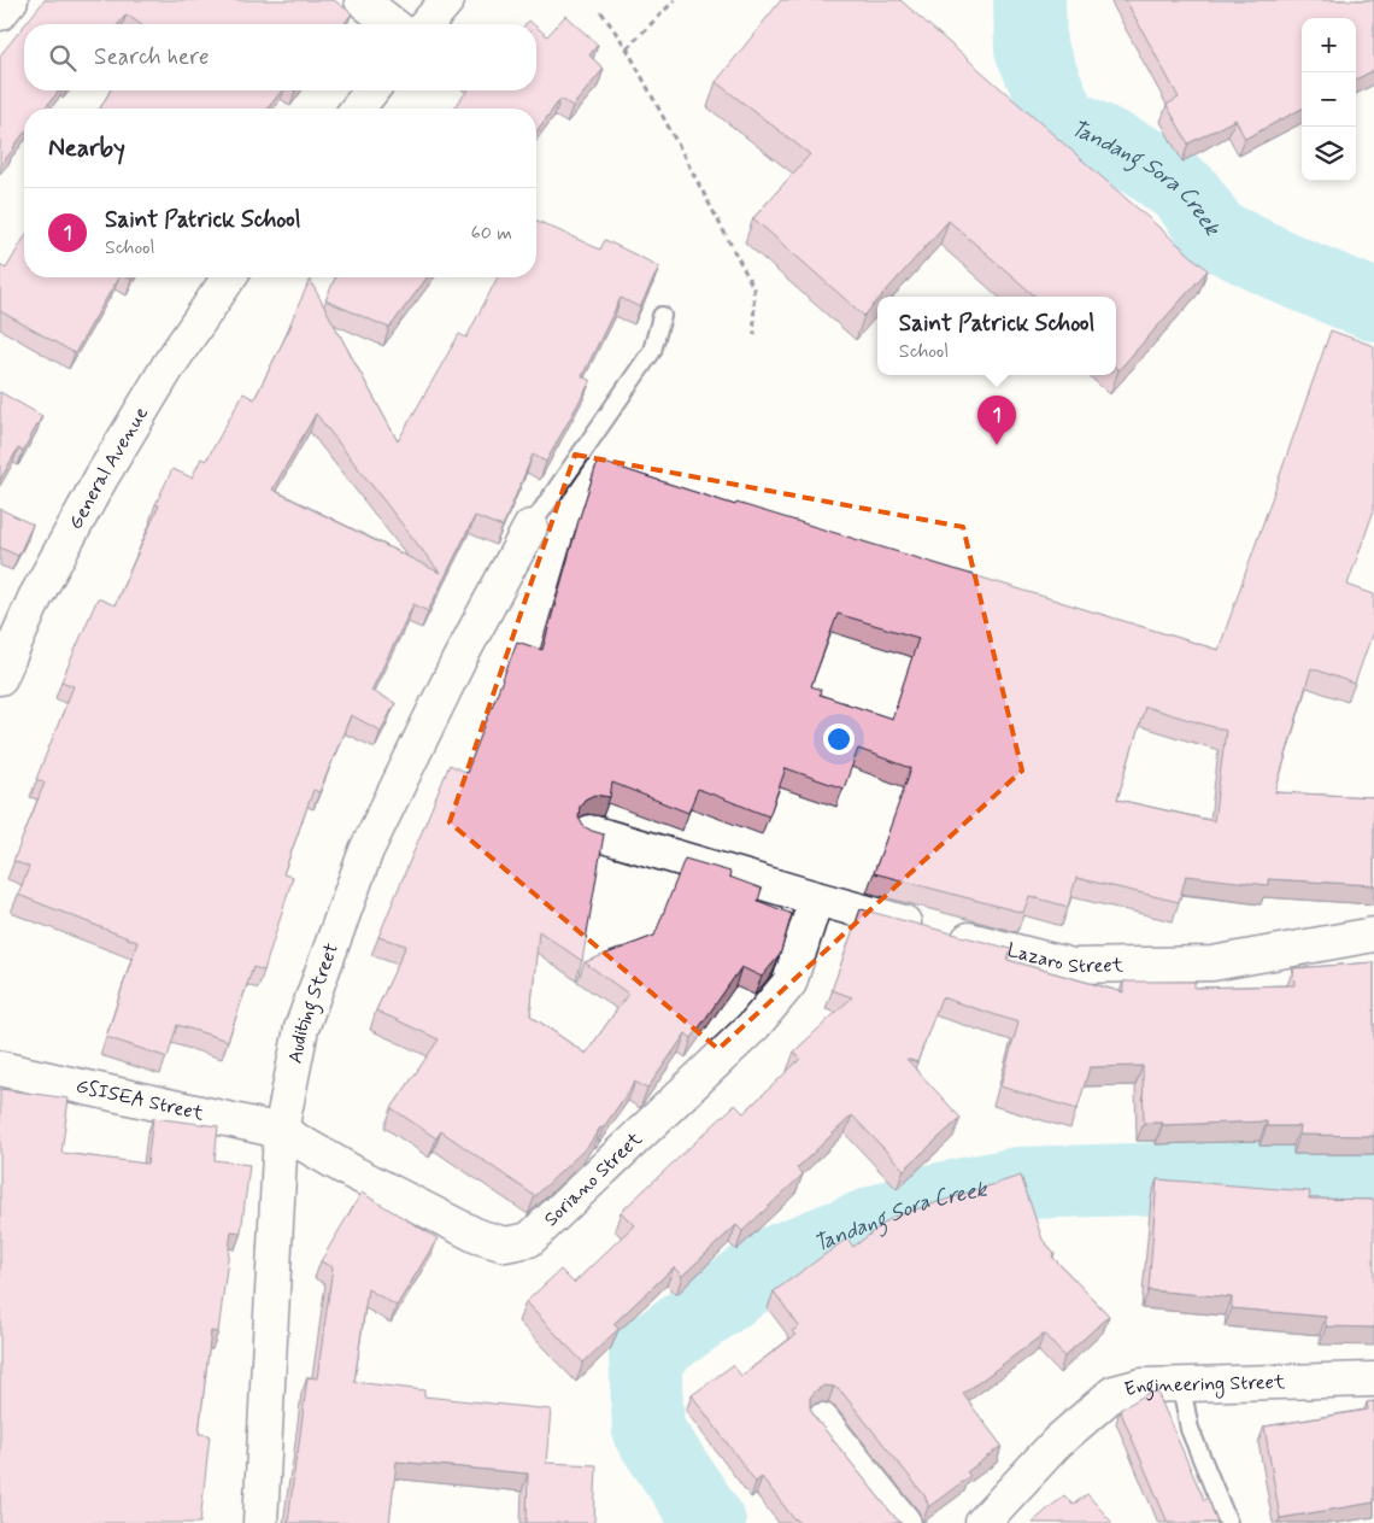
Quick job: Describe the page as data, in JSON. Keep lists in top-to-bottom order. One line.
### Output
{"streets":{"street":["General Avenue","Lazaro Street","Auditing Street","GSISEA Street","Soriano Street","Engineering Street"]},"crossings":[["Lazaro Street","Soriano Street"],["Auditing Street","GSISEA Street"],["Auditing Street","Soriano Street"],["GSISEA Street","Soriano Street"]],"water":["Tandang Sora Creek"],"page":{"map_buttons":["+","−"],"search":"Search here","heading":"Nearby","list":[{"mark":"1","name":"Saint Patrick School","note":"School","value":"60 m"}],"popup":["Saint Patrick School","School"],"pins":"1"}}
